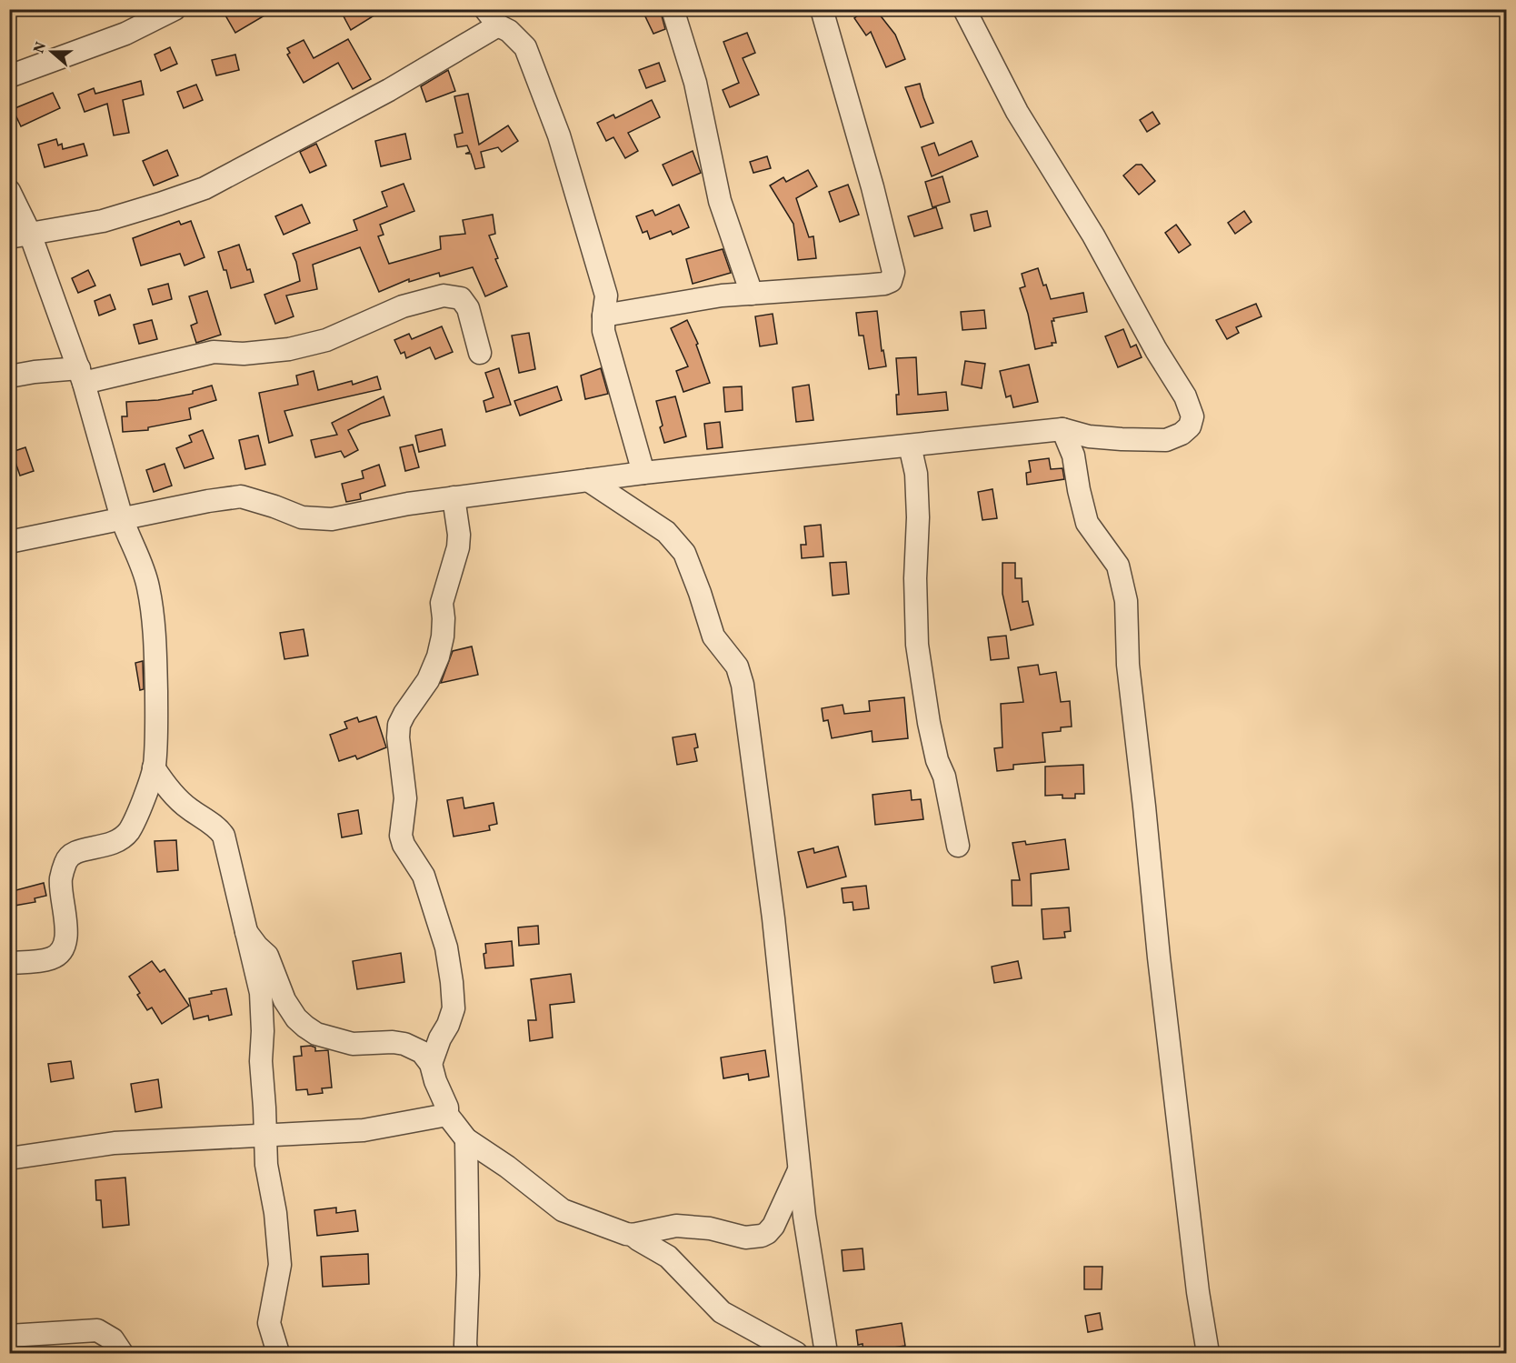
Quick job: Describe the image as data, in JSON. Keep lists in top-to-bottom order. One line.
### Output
{"north":"left"}
